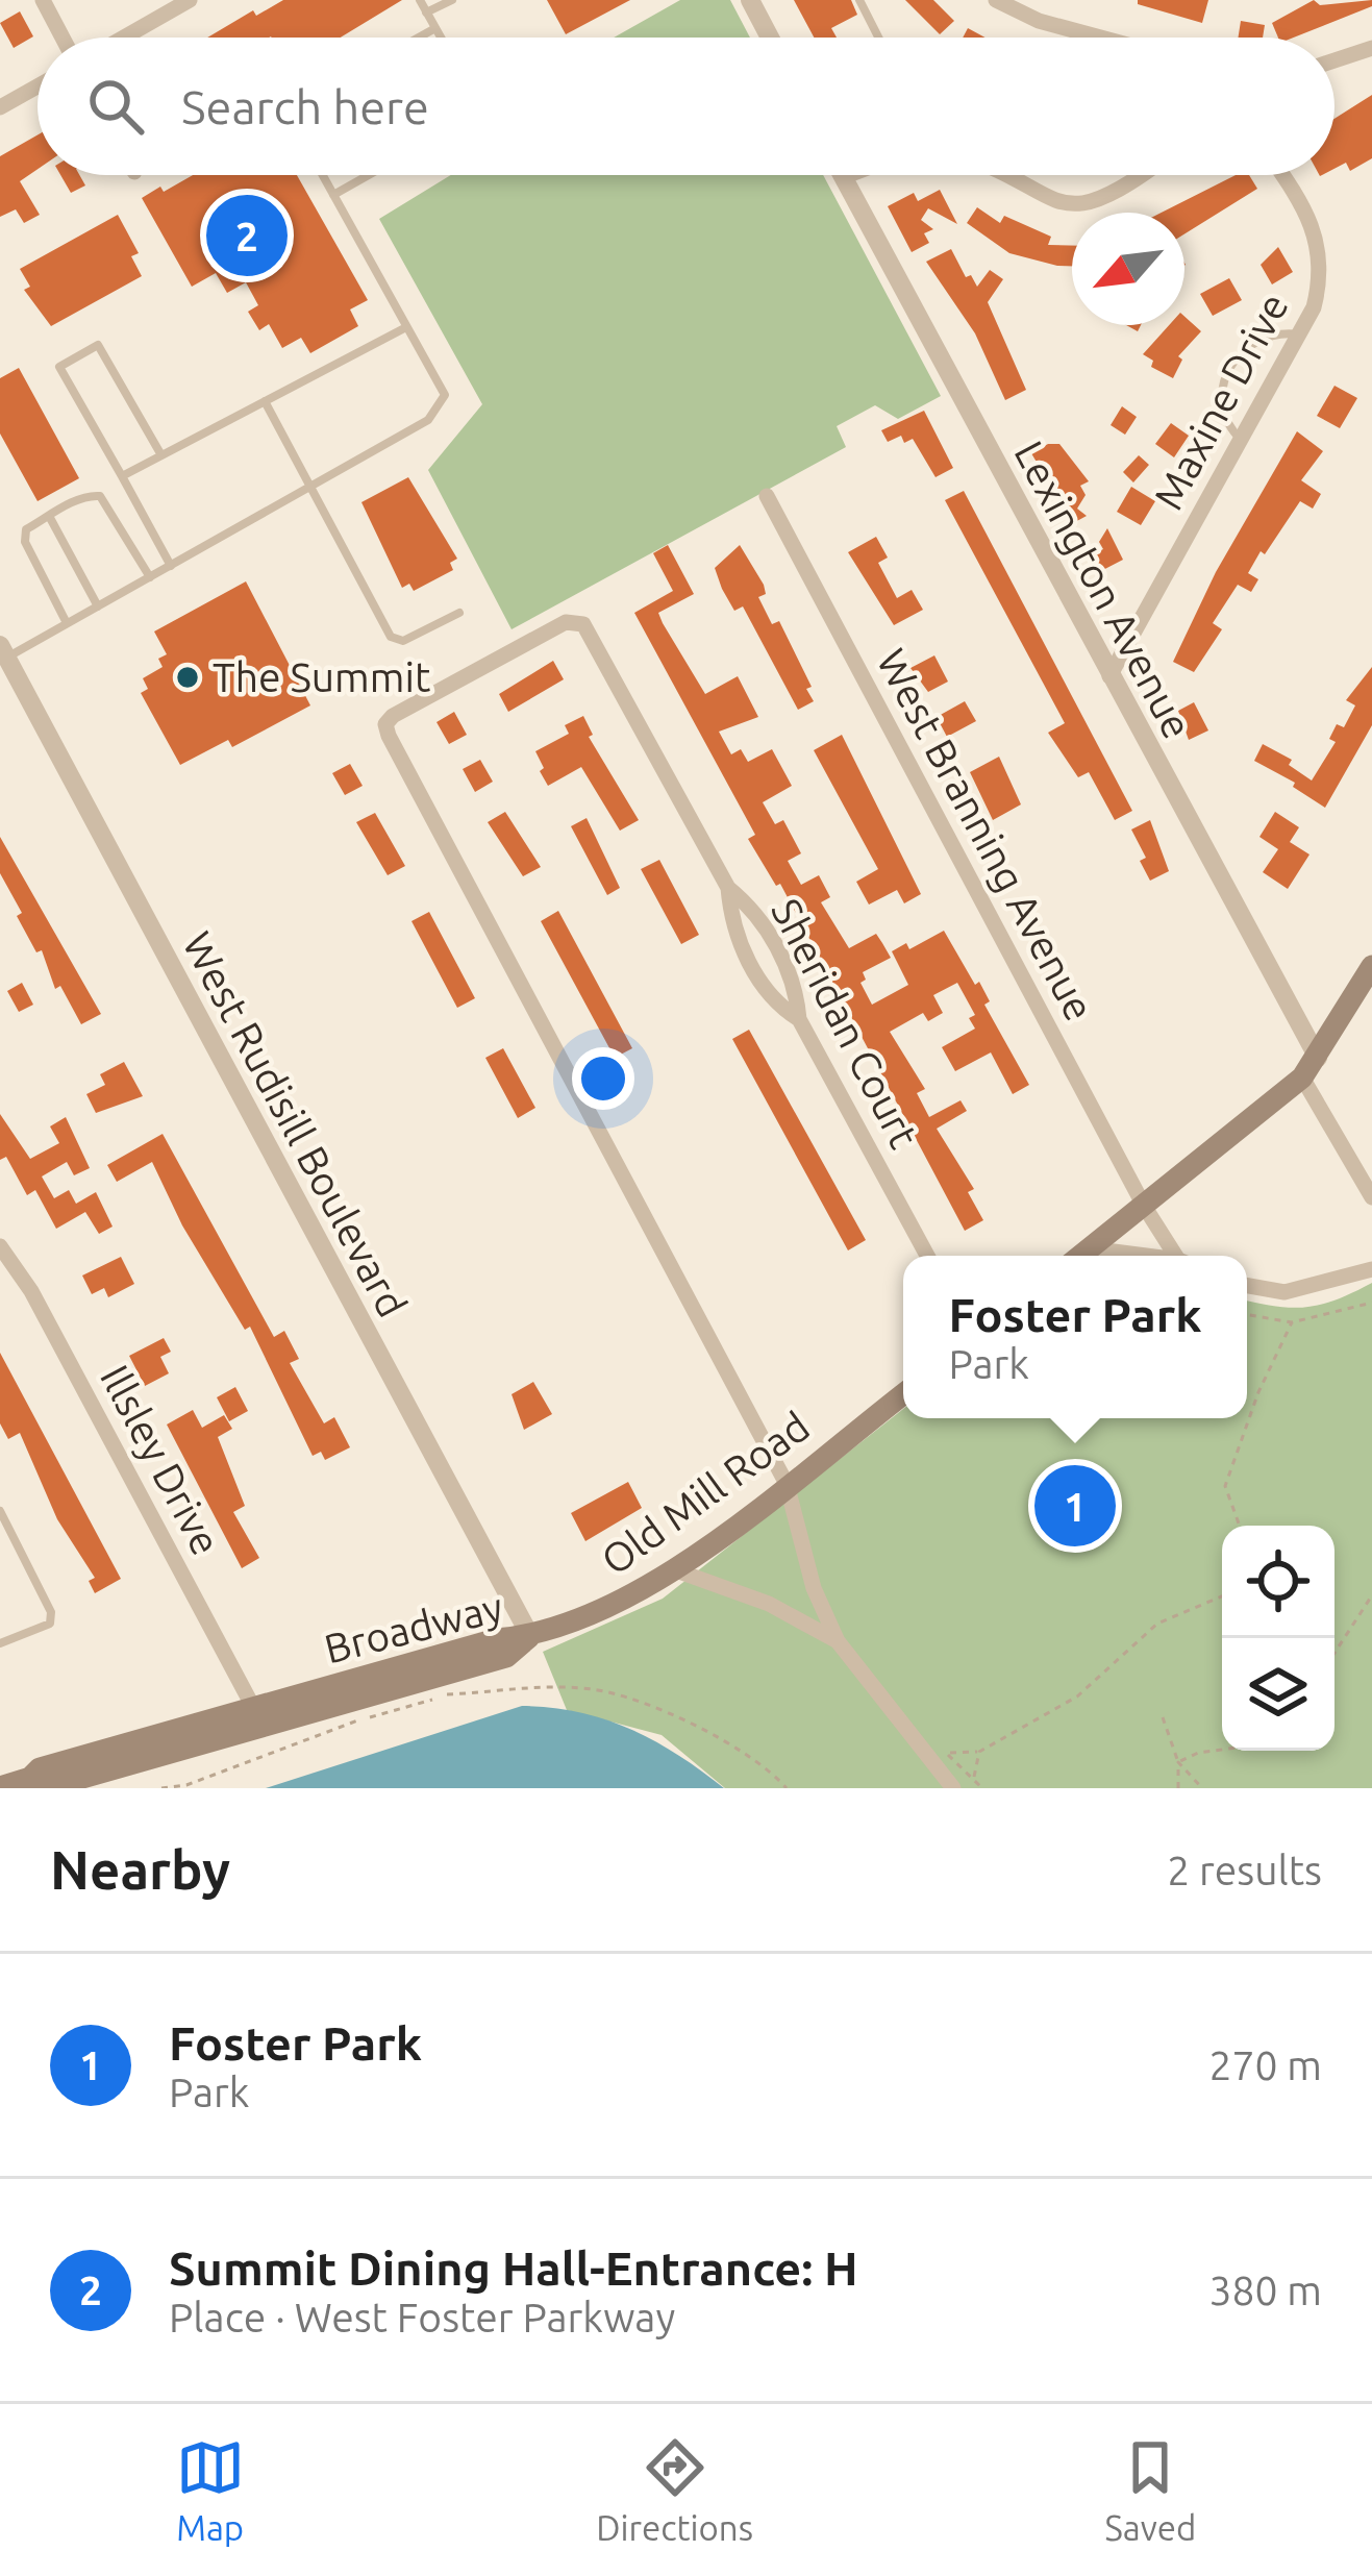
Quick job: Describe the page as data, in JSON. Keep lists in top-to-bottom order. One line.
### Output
{"streets":{"main road":["Old Mill Road","Broadway"],"street":["Maxine Drive","Lexington Avenue","West Branning Avenue","Sheridan Court","West Rudisill Boulevard","Illsley Drive"]},"crossings":[["Maxine Drive","Lexington Avenue"],["Sheridan Court","Old Mill Road"],["West Rudisill Boulevard","Old Mill Road"],["West Rudisill Boulevard","Broadway"],["Illsley Drive","Broadway"],["Old Mill Road","Broadway"]],"places":["The Summit"],"north":"bottom left","page":{"search":"Search here","pins":["2","1"],"popup":["Foster Park","Park"],"heading":["Nearby","2 results"],"list":[{"mark":"1","name":"Foster Park","note":"Park","value":"270 m"},{"mark":"2","name":"Summit Dining Hall-Entrance: H","note":"Place · West Foster Parkway","value":"380 m"}],"nav":["Map","Directions","Saved"]}}
